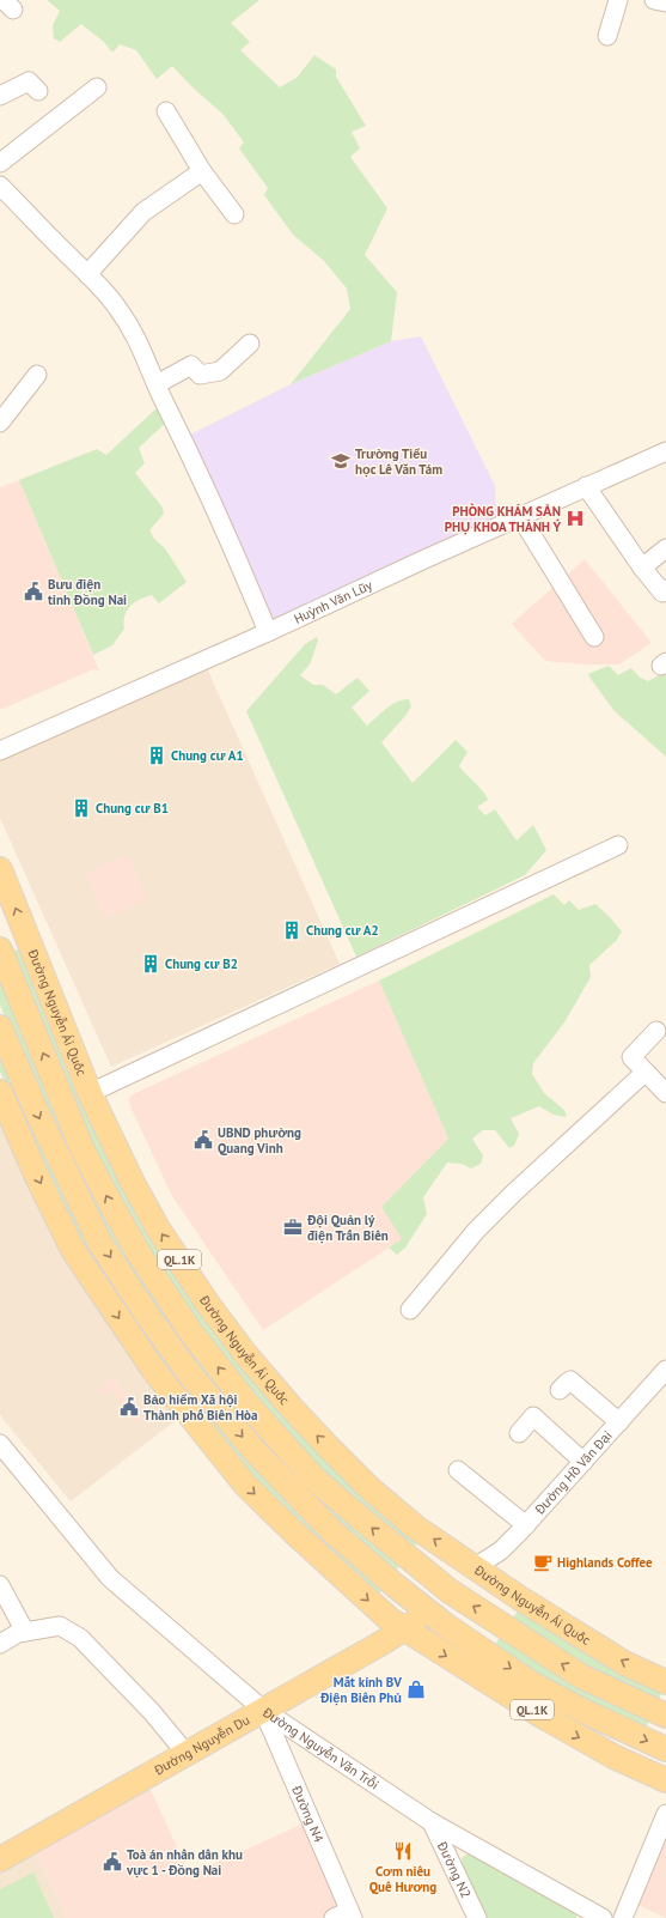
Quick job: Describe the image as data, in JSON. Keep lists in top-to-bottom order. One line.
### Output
{"streets":{"main road":["Đường Nguyễn Ái Quốc","QL.1K","Đường Nguyễn Du"],"street":["Huỳnh Văn Lũy","Đường Hồ Văn Đại","Đường Nguyễn Văn Trỗi","Đường N4","Đường N2"]},"crossings":[["Đường Nguyễn Ái Quốc","Đường Hồ Văn Đại"],["Đường Nguyễn Ái Quốc","Đường Nguyễn Du"],["QL.1K","Đường Nguyễn Du"],["Đường Hồ Văn Đại","Đường Nguyễn Du"],["Đường Nguyễn Du","Đường Nguyễn Văn Trỗi"],["Đường Nguyễn Du","Đường N4"],["Đường Nguyễn Văn Trỗi","Đường N4"],["Đường Nguyễn Văn Trỗi","Đường N2"]],"places":{"school or university":["Trường Tiểu học Lê Văn Tám"],"hospital":["PHÒNG KHÁM SẢN PHỤ KHOA THÀNH Ý"],"public building":["Bưu điện tỉnh Đồng Nai","UBND phường Quang Vinh","Bảo hiểm Xã hội Thành phố Biên Hòa","Toà án nhân dân khu vực 1 - Đồng Nai"],"building":["Chung cư A1","Chung cư B1","Chung cư A2","Chung cư B2"],"office":["Đội Quản lý điện Trấn Biên"],"cafe":["Highlands Coffee"],"shop":["Mắt kính BV Điện Biên Phủ"],"restaurant":["Cơm niêu Quê Hương"]}}
